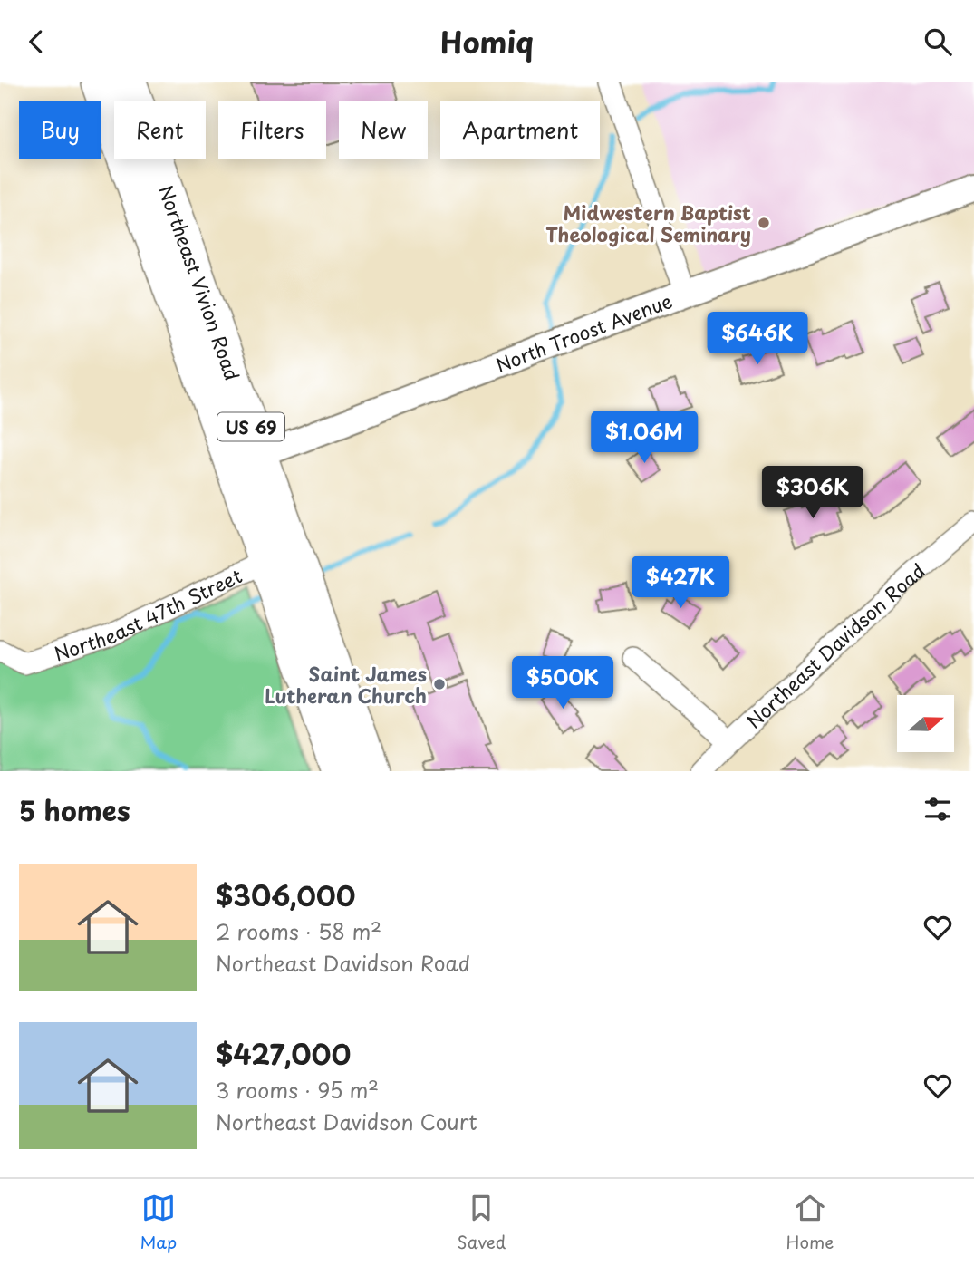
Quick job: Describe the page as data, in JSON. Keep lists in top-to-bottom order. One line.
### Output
{"streets":{"main road":["Northeast Vivion Road","US 69"],"street":["North Troost Avenue","Northeast 47th Street","Northeast Davidson Road"]},"crossings":[["Northeast Vivion Road","North Troost Avenue"],["Northeast Vivion Road","Northeast 47th Street"]],"places":["Midwestern Baptist Theological Seminary","Saint James Lutheran Church"],"north":"right","page":{"header":"Homiq","chip":["Buy","Rent","Filters","New","Apartment"],"price":["$646K","$1.06M","$306K","$427K","$500K"],"heading":"5 homes","list":[{"name":"$306,000","note":"2 rooms · 58 m² · Northeast Davidson Road"},{"name":"$427,000","note":"3 rooms · 95 m² · Northeast Davidson Court"}],"tabs":["Map","Saved","Home"]}}
